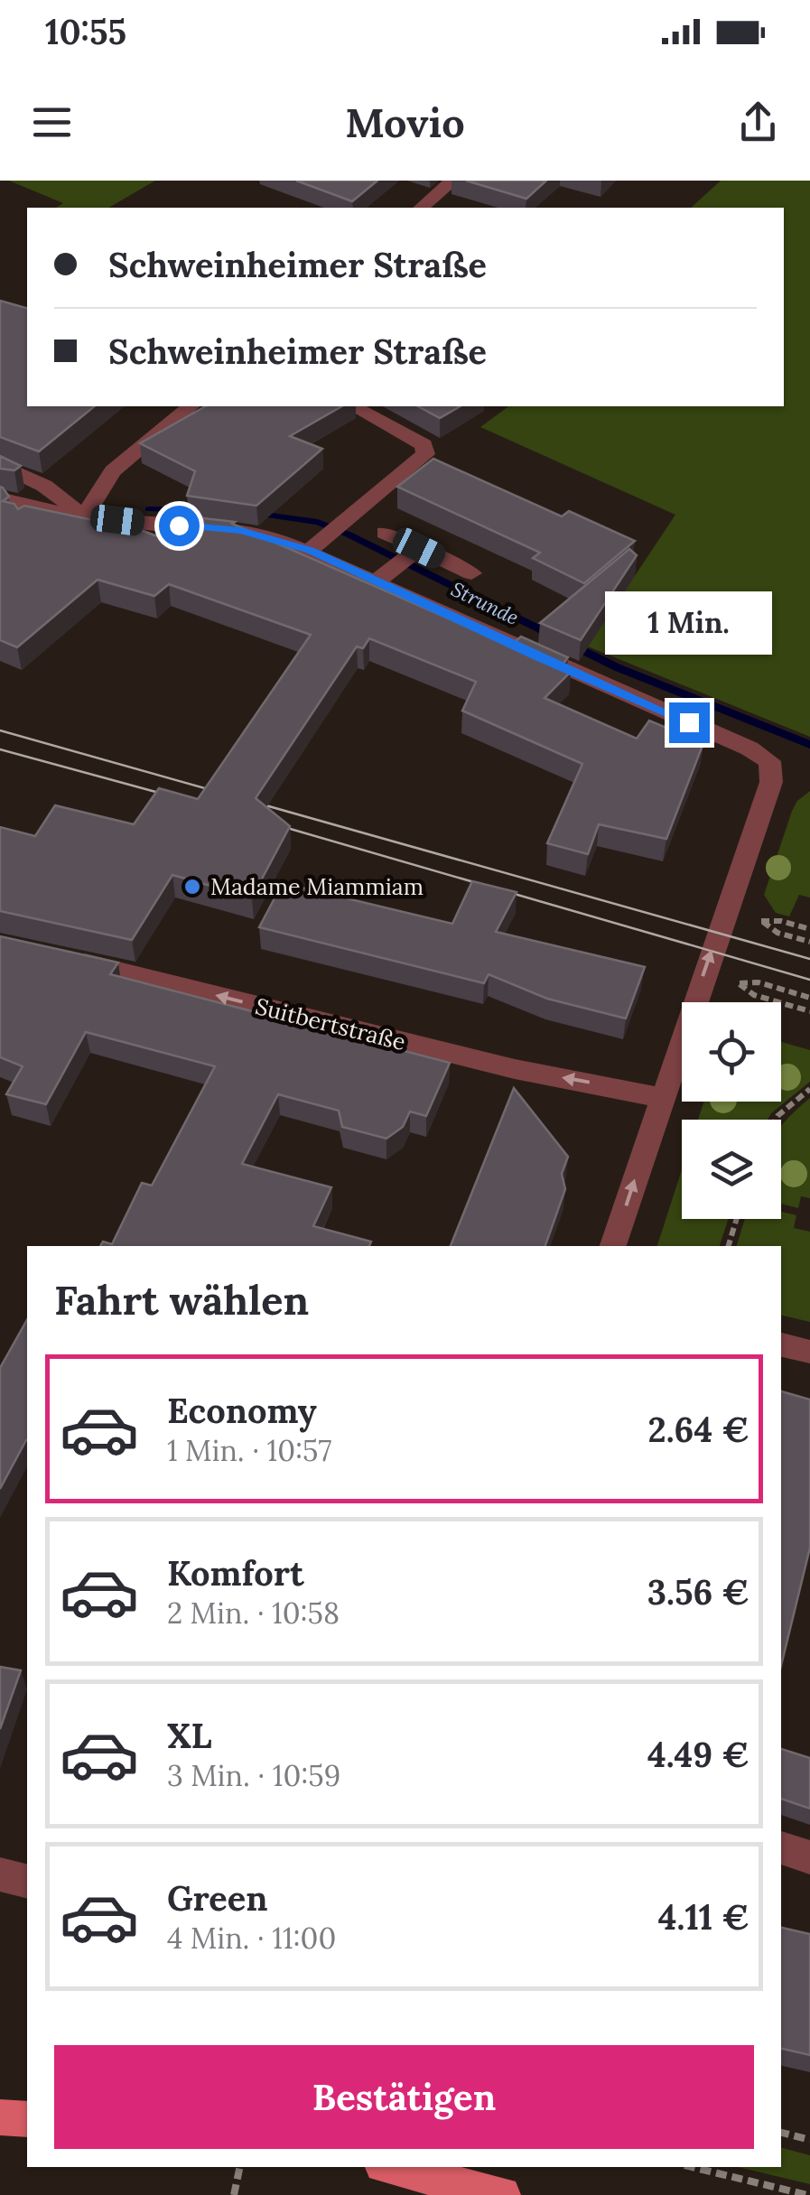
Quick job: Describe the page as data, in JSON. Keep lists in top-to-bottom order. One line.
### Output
{"streets":{"street":["Suitbertstraße"]},"one_way":["Suitbertstraße"],"water":["Strunde"],"places":["Madame Miammiam"],"page":{"status":"10:55","header":"Movio","banner":["Schweinheimer Straße","Schweinheimer Straße"],"bubble":"1 Min.","heading":"Fahrt wählen","list":[{"name":"Economy","note":"1 Min. · 10:57","value":"2.64 €"},{"name":"Komfort","note":"2 Min. · 10:58","value":"3.56 €"},{"name":"XL","note":"3 Min. · 10:59","value":"4.49 €"},{"name":"Green","note":"4 Min. · 11:00","value":"4.11 €"}],"buttons":"Bestätigen"}}
